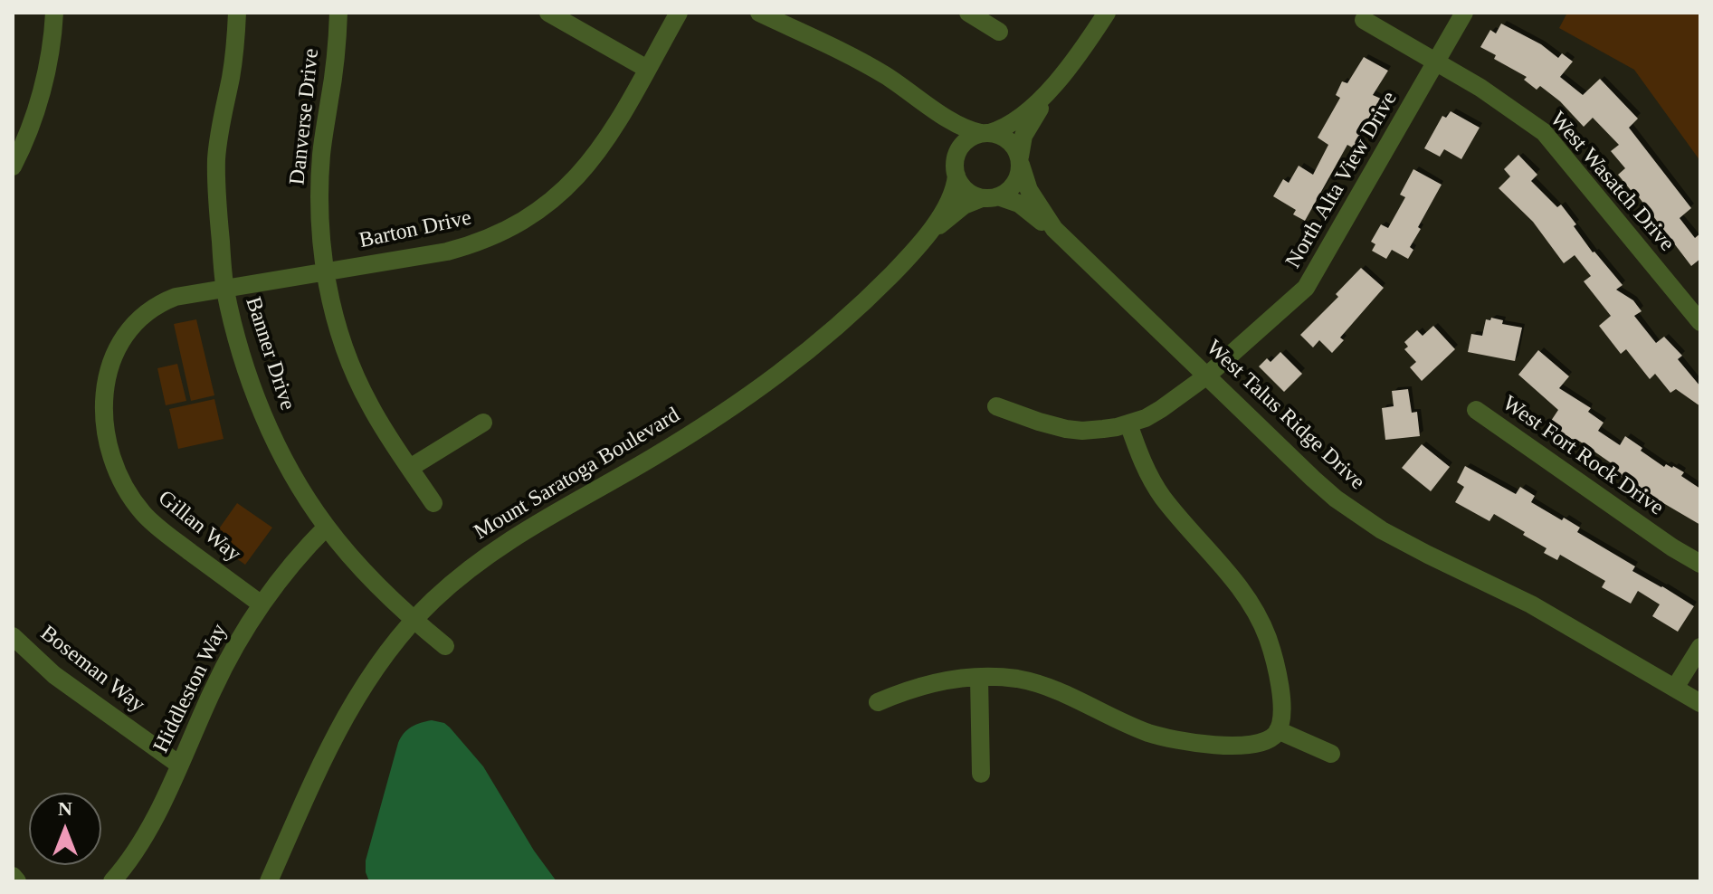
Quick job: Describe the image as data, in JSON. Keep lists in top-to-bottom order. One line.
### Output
{"streets":{"street":["Danverse Drive","North Alta View Drive","West Wasatch Drive","Barton Drive","Banner Drive","West Talus Ridge Drive","West Fort Rock Drive","Mount Saratoga Boulevard","Gillan Way","Boseman Way","Hiddleston Way"]},"crossings":[["Danverse Drive","Barton Drive"],["North Alta View Drive","West Wasatch Drive"],["North Alta View Drive","West Talus Ridge Drive"],["Barton Drive","Banner Drive"],["Barton Drive","Gillan Way"],["Banner Drive","Mount Saratoga Boulevard"],["Banner Drive","Gillan Way"],["Banner Drive","Hiddleston Way"],["West Talus Ridge Drive","Mount Saratoga Boulevard"],["Gillan Way","Hiddleston Way"],["Boseman Way","Hiddleston Way"]],"north":"top"}
